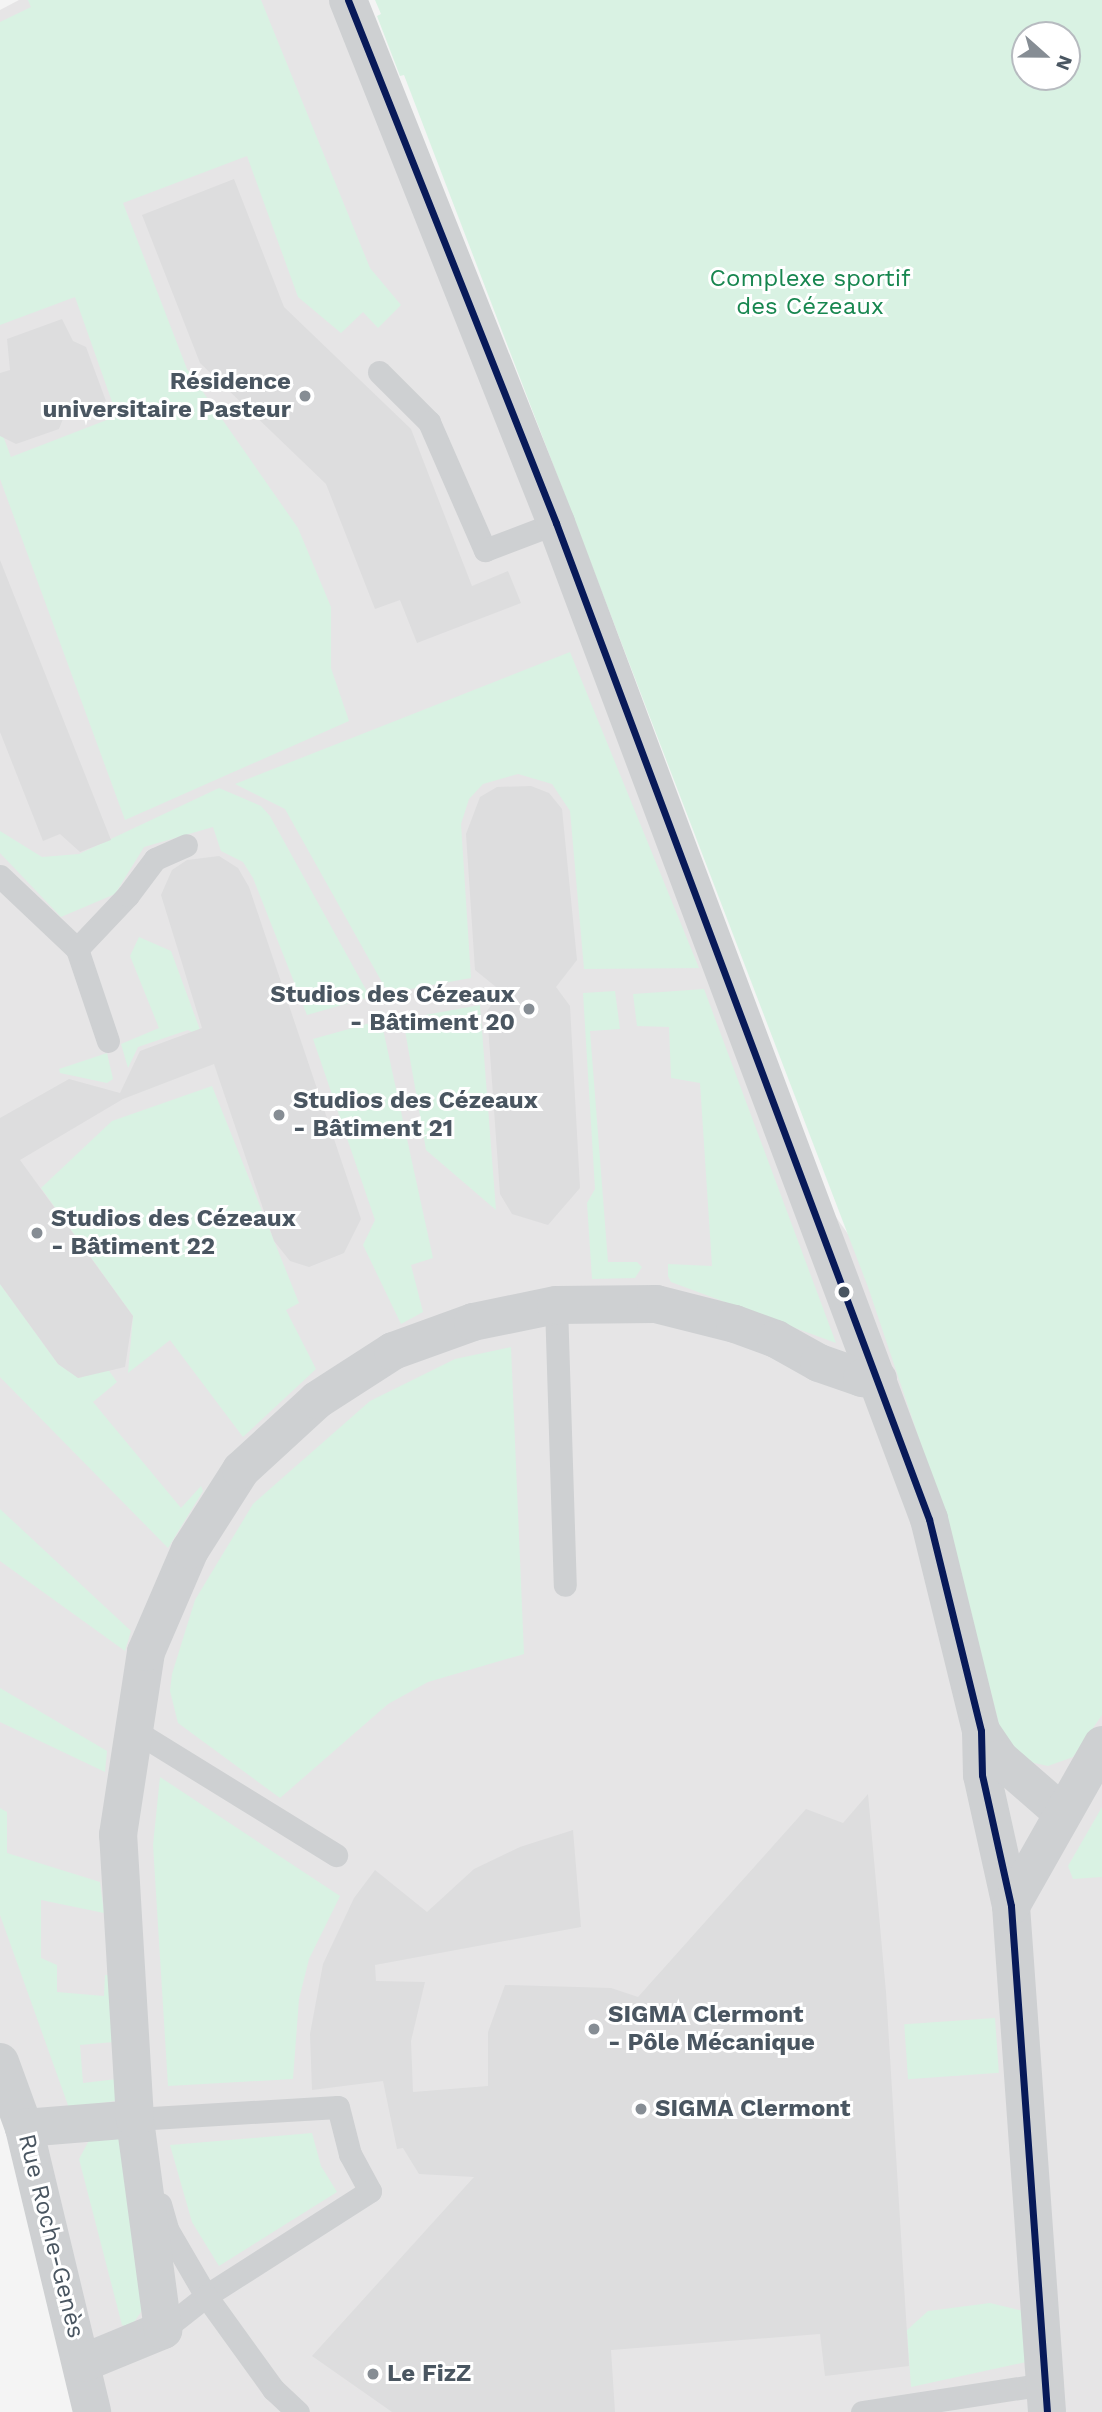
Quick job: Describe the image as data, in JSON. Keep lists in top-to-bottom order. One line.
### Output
{"streets":{"street":["Rue Roche-Genès"]},"parks":["Complexe sportif des Cézeaux"],"places":["Résidence universitaire Pasteur","Studios des Cézeaux - Bâtiment 20","Studios des Cézeaux - Bâtiment 21","Studios des Cézeaux - Bâtiment 22","SIGMA Clermont - Pôle Mécanique","SIGMA Clermont","Le FizZ"],"north":"right"}
